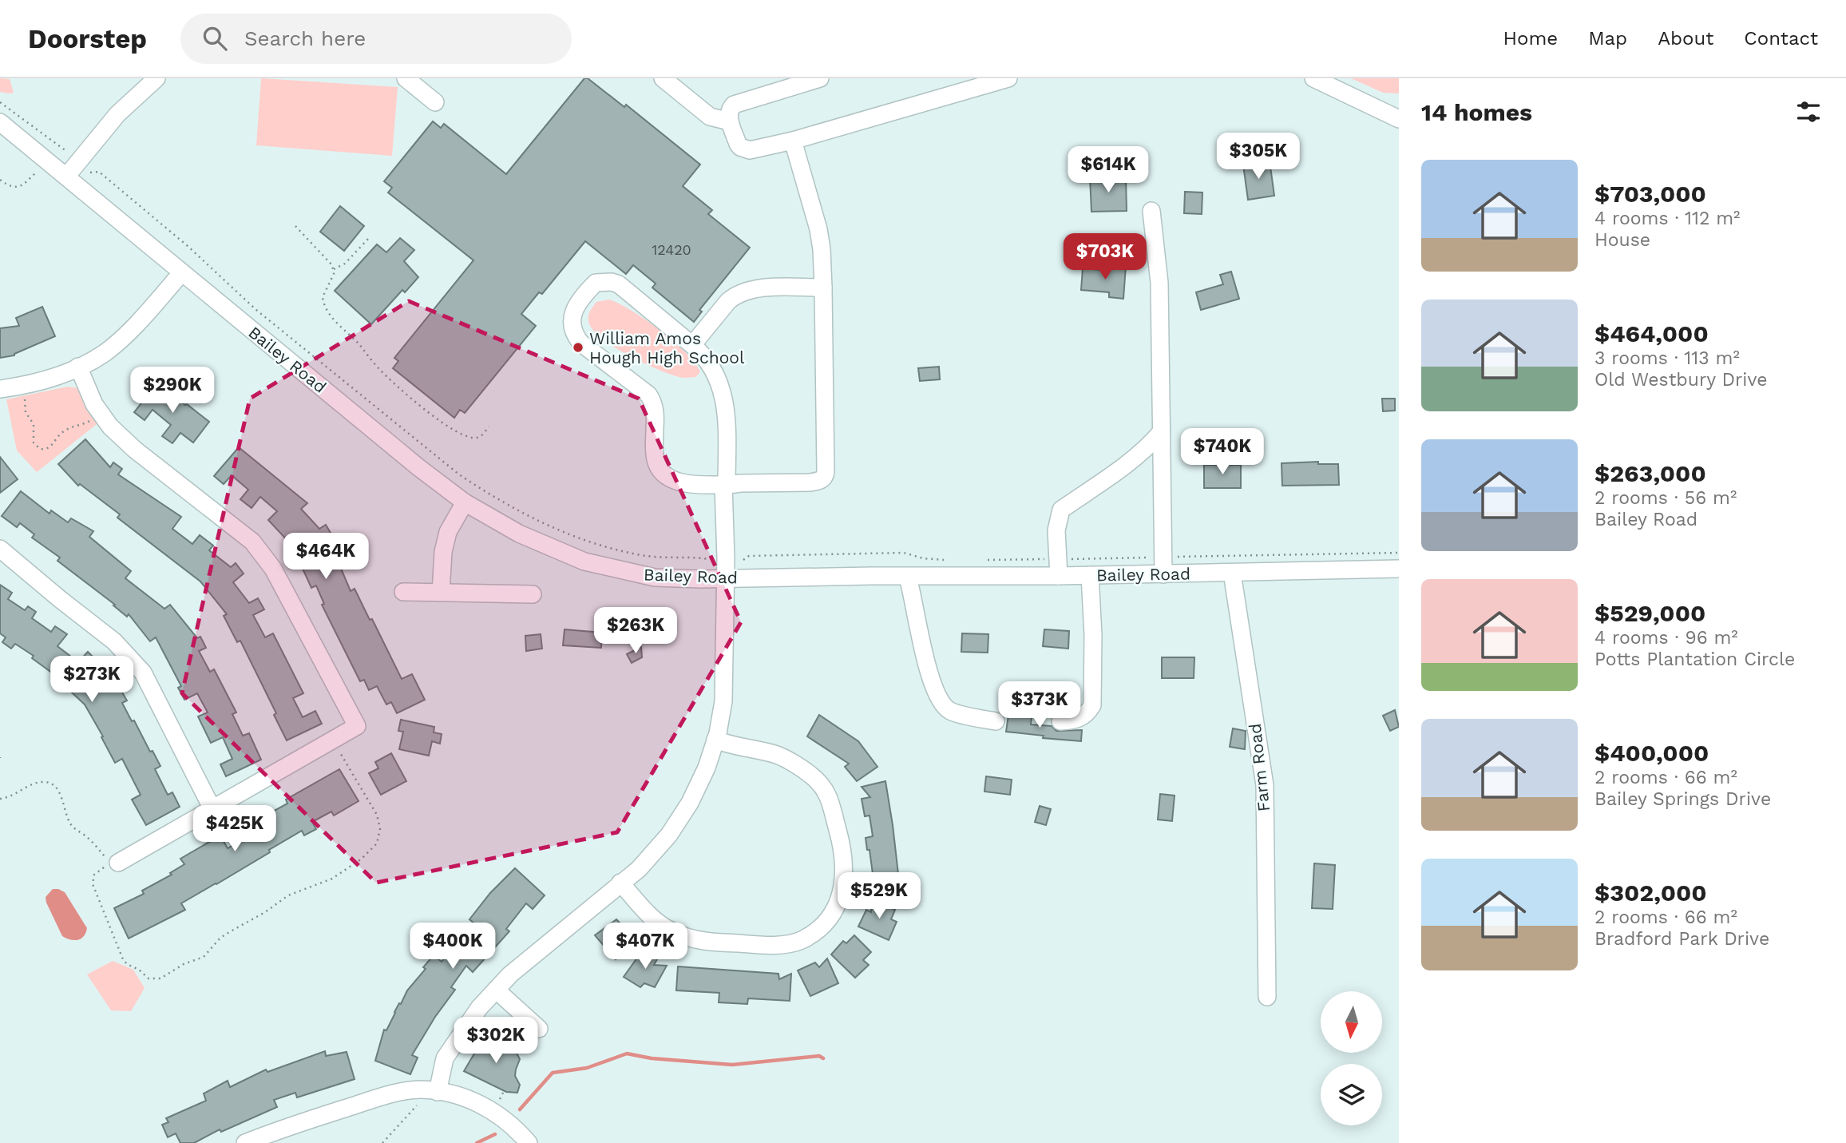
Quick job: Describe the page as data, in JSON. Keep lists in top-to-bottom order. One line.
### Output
{"streets":{"street":["Bailey Road","Farm Road"]},"crossings":[["Bailey Road","Farm Road"]],"places":["William Amos Hough High School"],"house_numbers":["12420"],"north":"bottom","page":{"header":"Doorstep","search":"Search here","nav":["Home","Map","About","Contact"],"heading":"14 homes","price":["$305K","$614K","$703K","$290K","$740K","$464K","$263K","$273K","$373K","$425K","$529K","$400K","$407K","$302K"],"list":[{"name":"$703,000","note":"4 rooms · 112 m² · House"},{"name":"$464,000","note":"3 rooms · 113 m² · Old Westbury Drive"},{"name":"$263,000","note":"2 rooms · 56 m² · Bailey Road"},{"name":"$529,000","note":"4 rooms · 96 m² · Potts Plantation Circle"},{"name":"$400,000","note":"2 rooms · 66 m² · Bailey Springs Drive"},{"name":"$302,000","note":"2 rooms · 66 m² · Bradford Park Drive"}]}}
